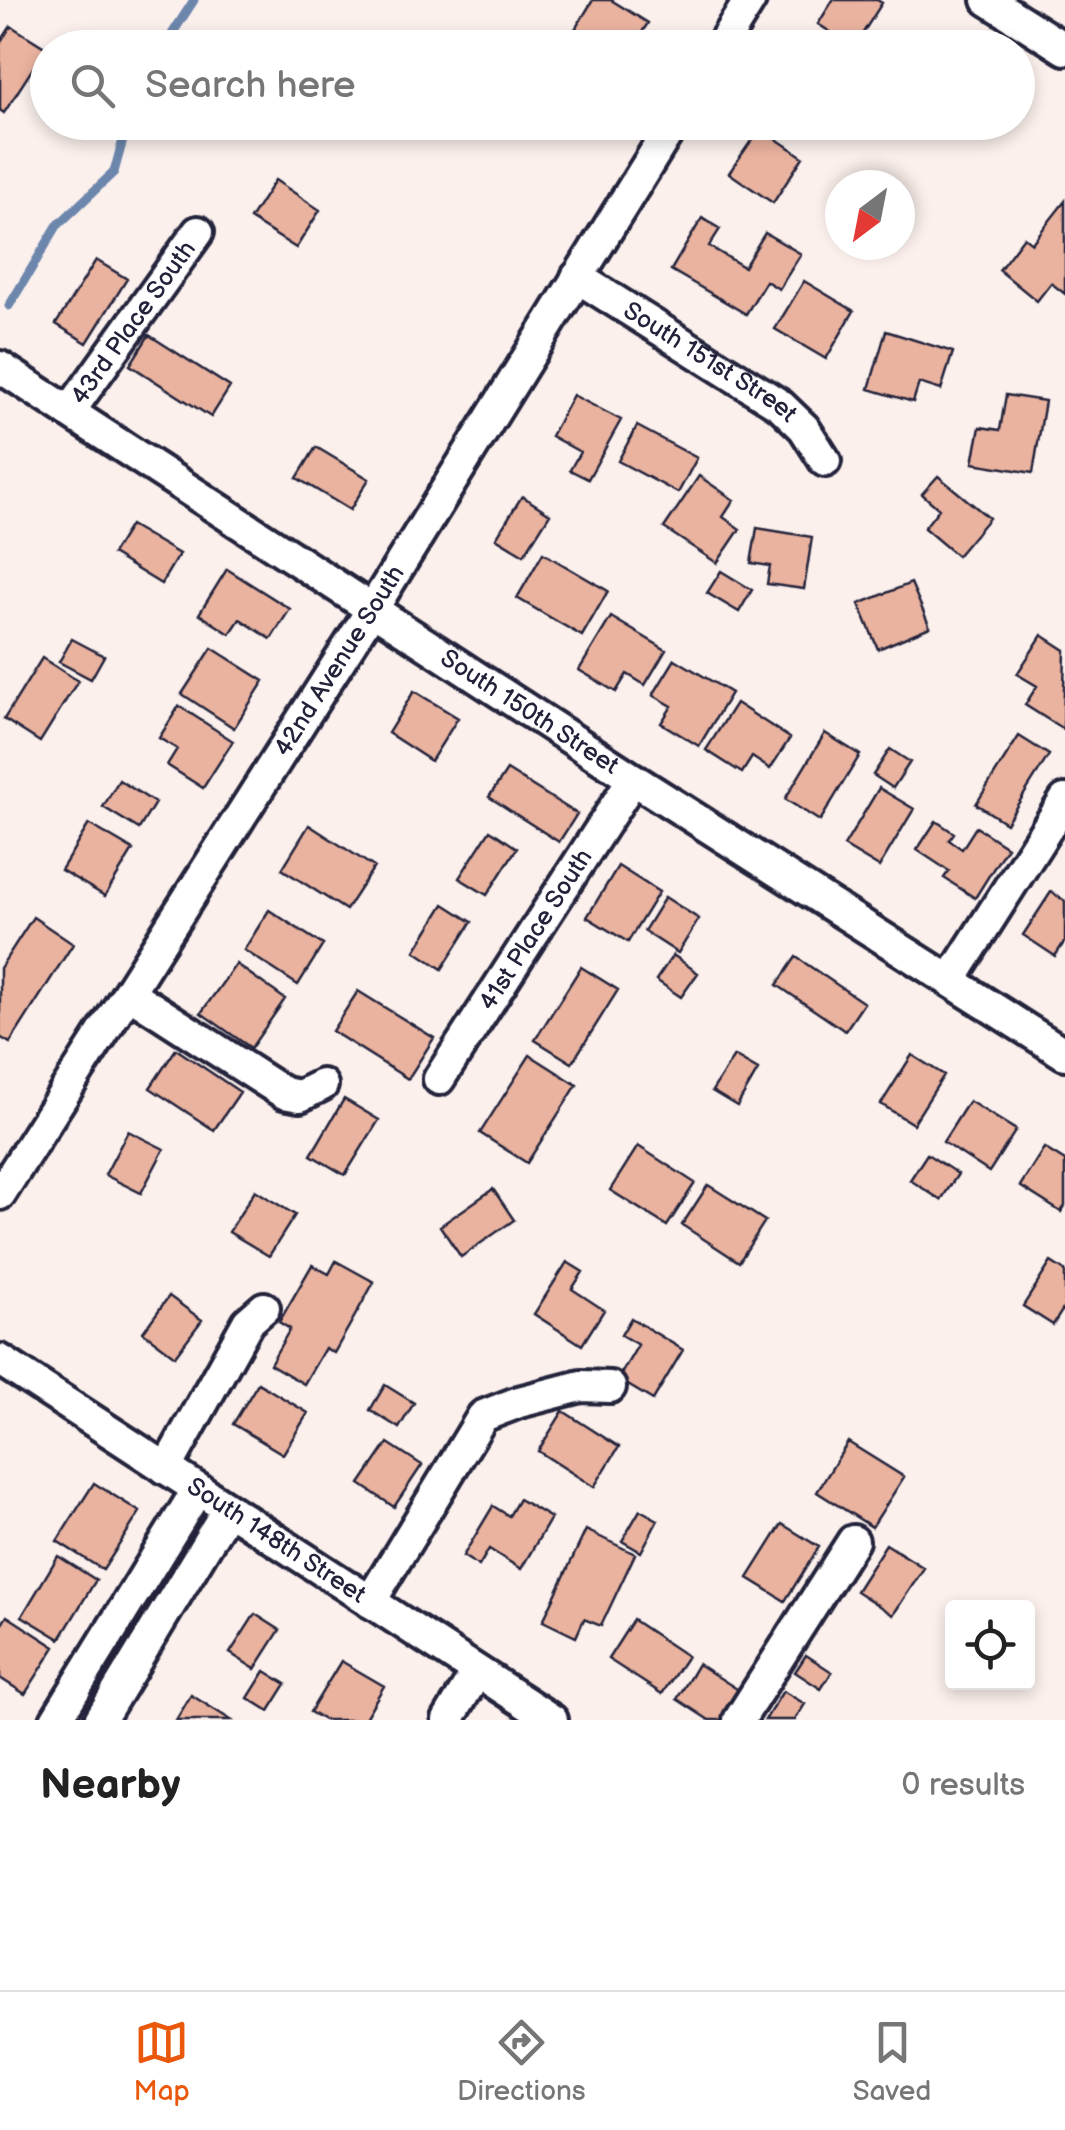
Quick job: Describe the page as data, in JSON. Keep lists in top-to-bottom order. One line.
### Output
{"streets":{"street":["43rd Place South","South 151st Street","42nd Avenue South","South 150th Street","41st Place South","South 148th Street"]},"crossings":[["43rd Place South","South 150th Street"],["South 151st Street","42nd Avenue South"],["42nd Avenue South","South 150th Street"],["South 150th Street","41st Place South"]],"north":"bottom left","page":{"search":"Search here","heading":["Nearby","0 results"],"nav":["Map","Directions","Saved"]}}
